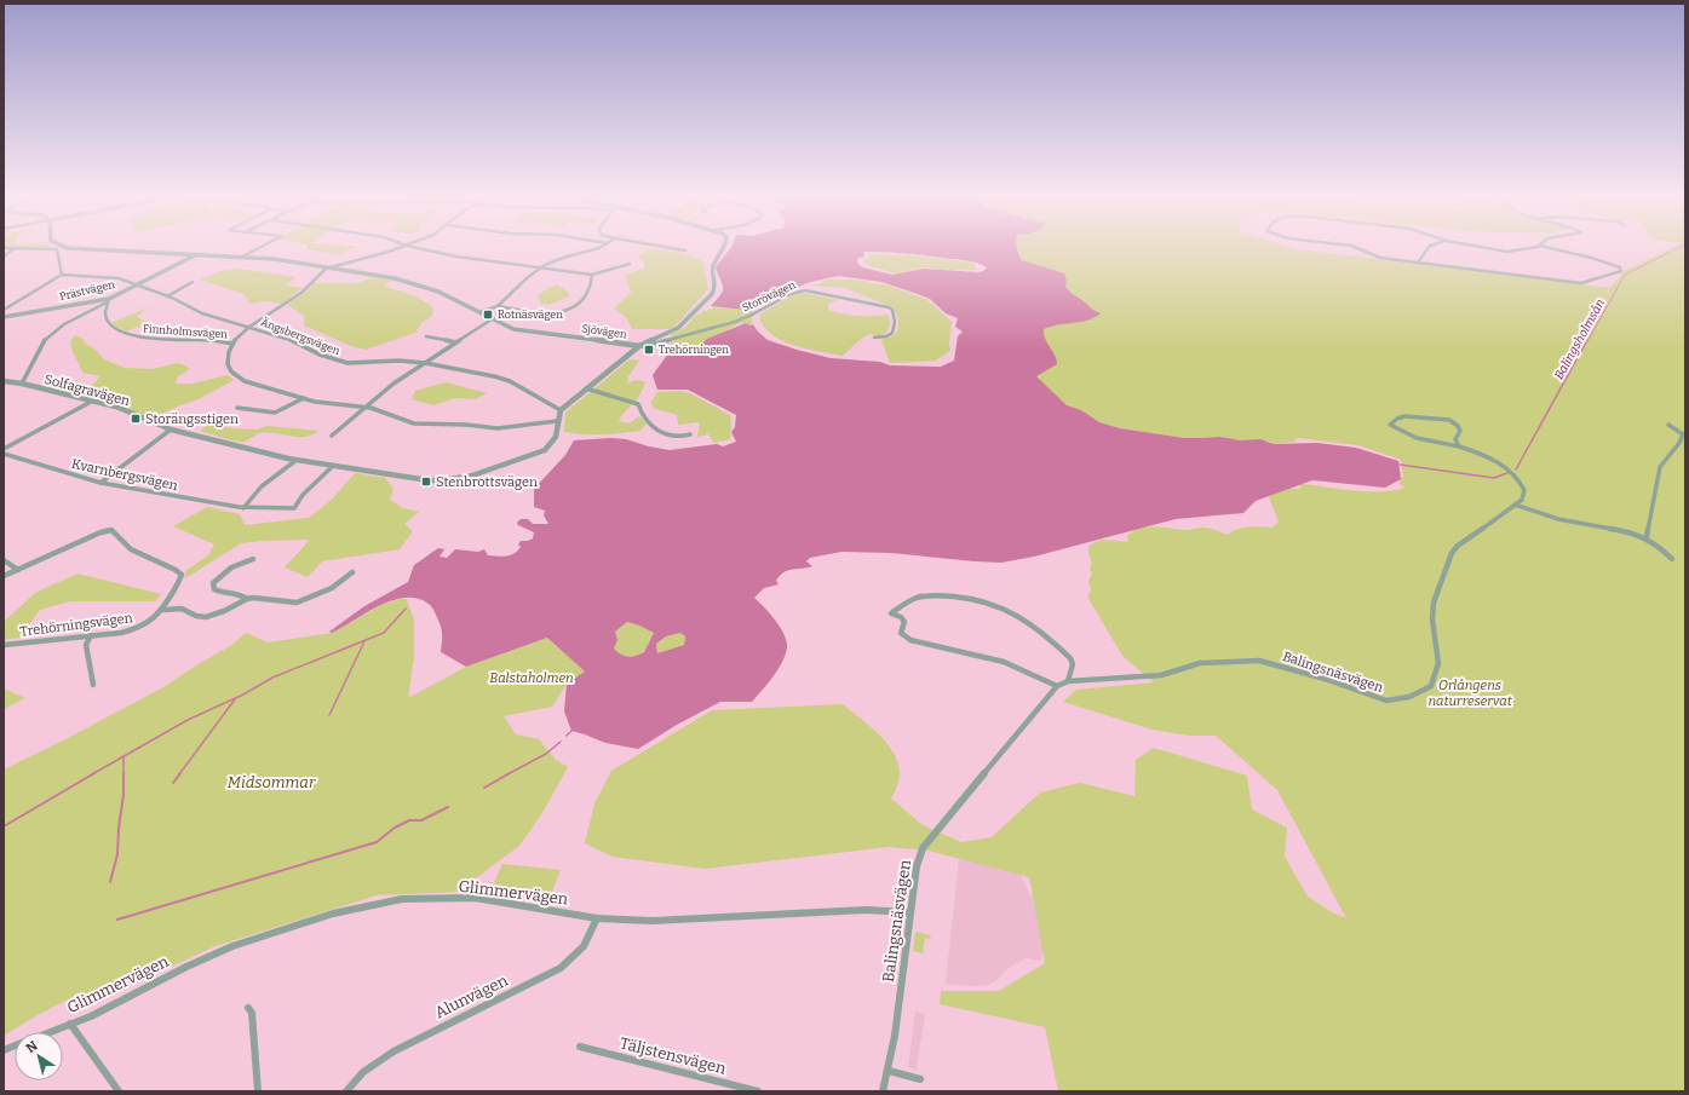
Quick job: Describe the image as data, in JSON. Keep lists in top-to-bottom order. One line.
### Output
{"streets":{"street":["Prästvägen","Storövägen","Finnholmsvägen","Sjövägen","Ängsbergsvägen","Solfagravägen","Kvarnbergsvägen","Trehörningsvägen","Balingsnäsvägen","Glimmervägen","Alunvägen","Täljstensvägen"]},"crossings":[["Prästvägen","Finnholmsvägen"],["Prästvägen","Sjövägen"],["Prästvägen","Ängsbergsvägen"],["Storövägen","Sjövägen"],["Ängsbergsvägen","Solfagravägen"],["Balingsnäsvägen","Glimmervägen"],["Glimmervägen","Alunvägen"]],"water":["Balingsholmsån"],"parks":["Balstaholmen","Orlångens naturreservat","Midsommar"],"places":{"transit":["Rotnäsvägen","Trehörningen","Storängsstigen","Stenbrottsvägen"]},"north":"top left"}
